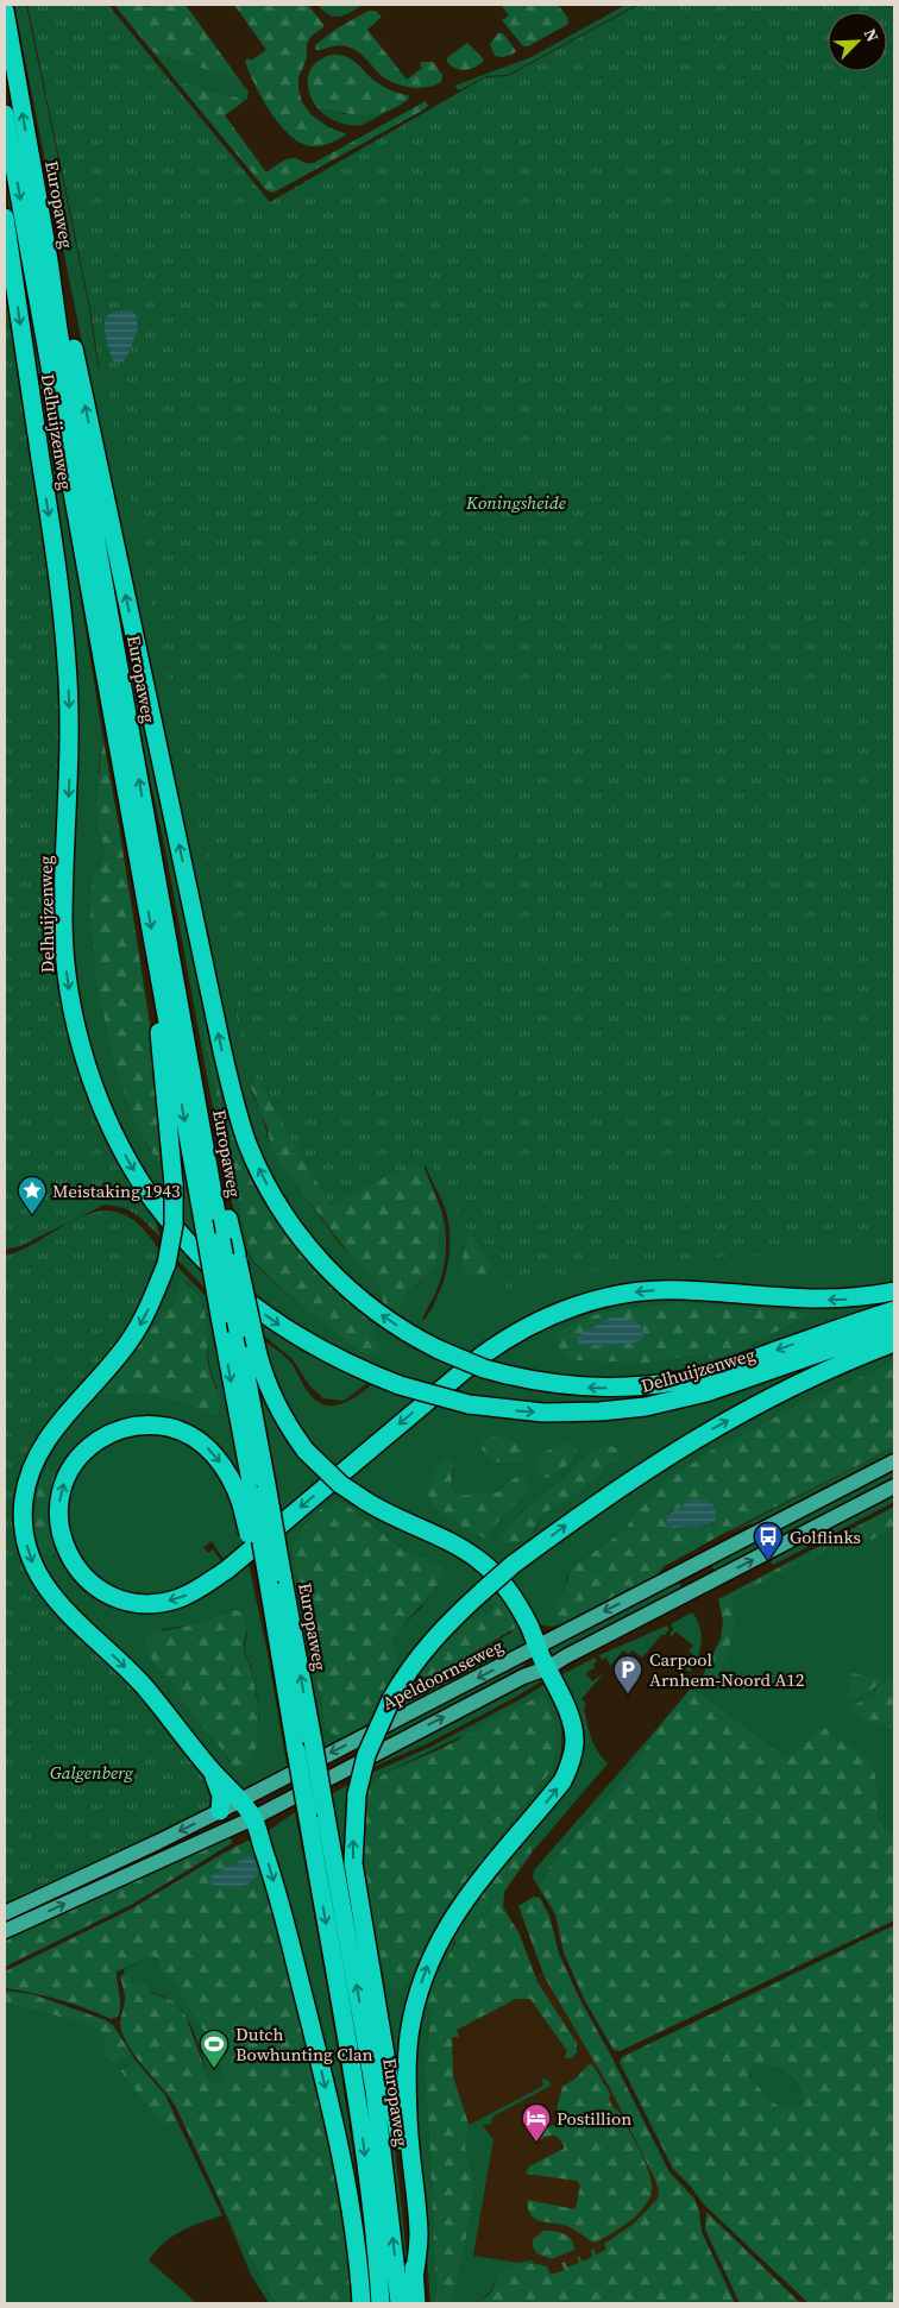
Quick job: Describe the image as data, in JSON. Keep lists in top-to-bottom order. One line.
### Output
{"streets":{"highway":["Europaweg","Delhuijzenweg"],"main road":["Apeldoornseweg"]},"crossings":[["Europaweg","Delhuijzenweg"]],"parks":["Koningsheide","Galgenberg"],"places":{"place":["Meistaking 1943"],"bus stop":["Golflinks"],"parking":["Carpool Arnhem-Noord A12"],"sports":["Dutch Bowhunting Clan"],"hotel":["Postillion"]},"north":"top right"}
